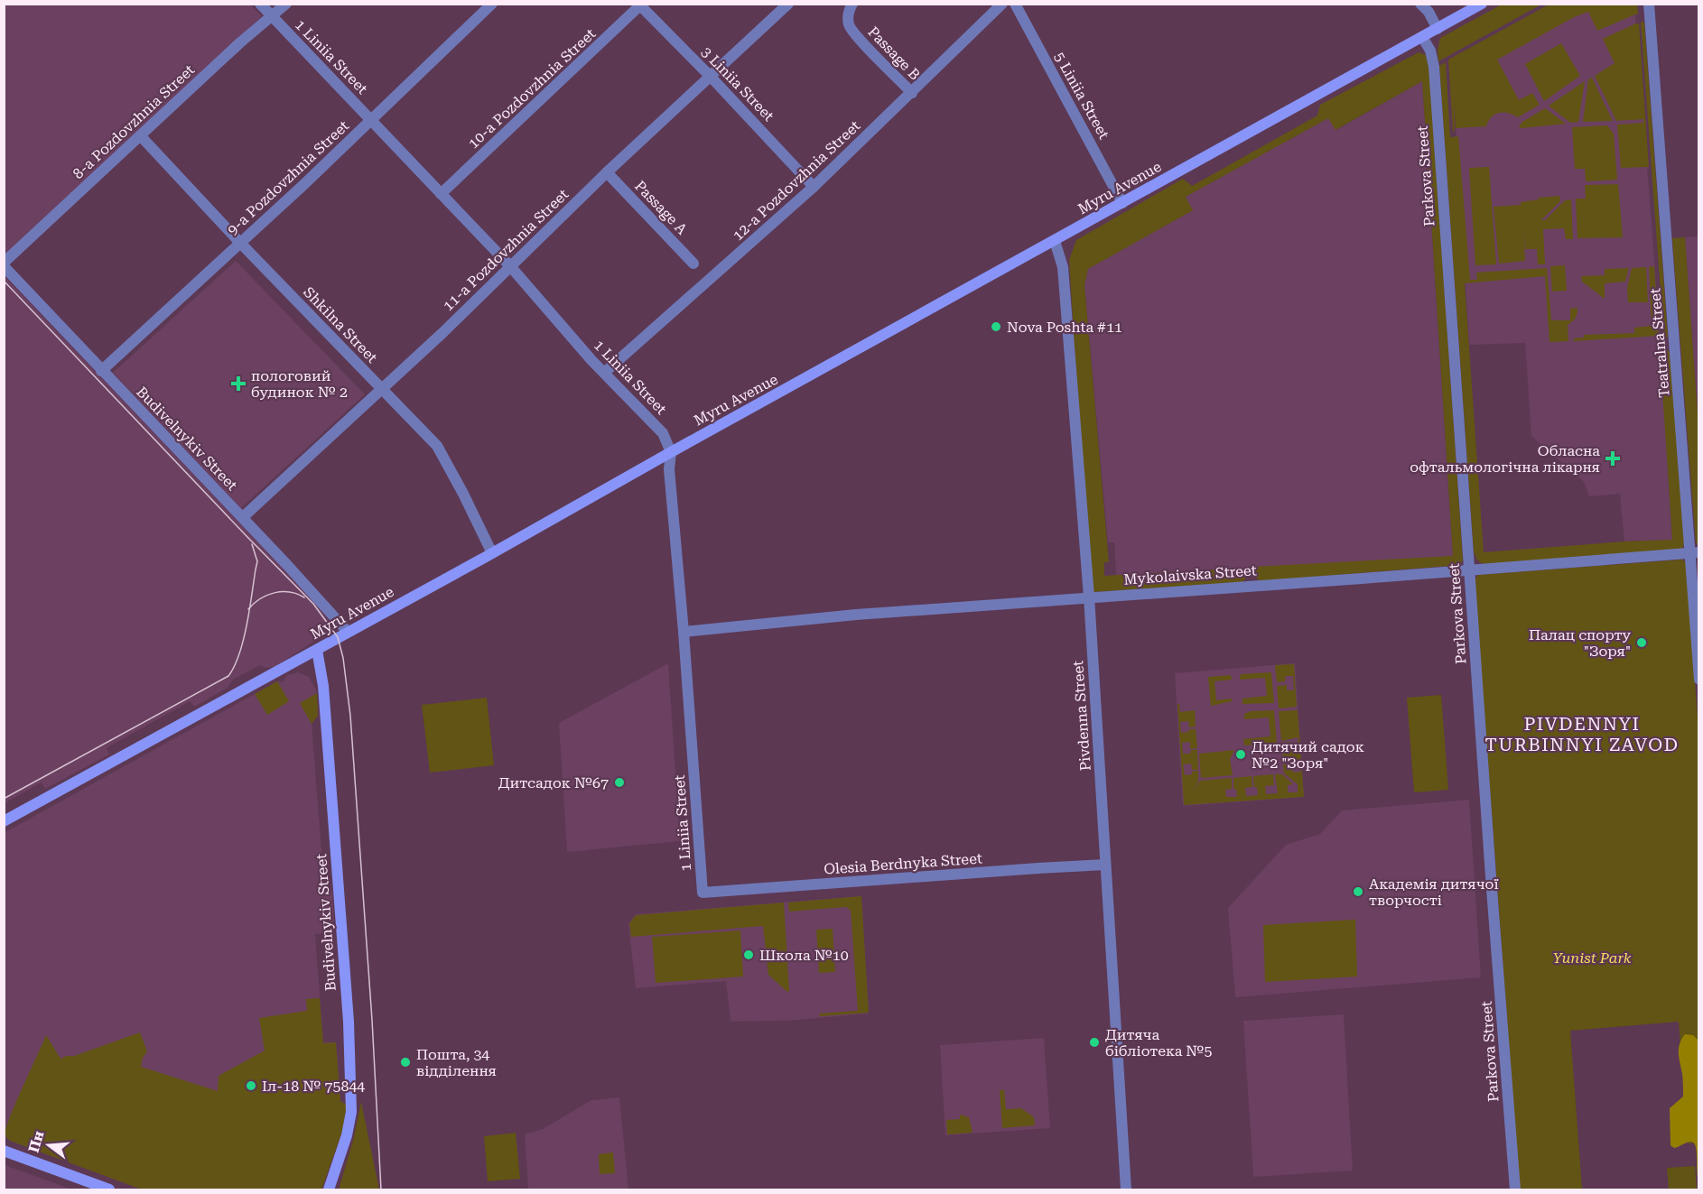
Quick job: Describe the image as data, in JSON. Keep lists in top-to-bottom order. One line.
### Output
{"streets":{"main road":["Myru Avenue","Budivelnykiv Street"],"street":["Passage B","1 Liniia Street","3 Liniia Street","10-a Pozdovzhnia Street","5 Liniia Street","8-a Pozdovzhnia Street","Parkova Street","9-a Pozdovzhnia Street","12-a Pozdovzhnia Street","Passage A","11-a Pozdovzhnia Street","Shkilna Street","Teatralna Street","Mykolaivska Street","Pivdenna Street","Olesia Berdnyka Street"]},"crossings":[["Passage B","12-a Pozdovzhnia Street"],["1 Liniia Street","10-a Pozdovzhnia Street"],["1 Liniia Street","8-a Pozdovzhnia Street"],["1 Liniia Street","9-a Pozdovzhnia Street"],["1 Liniia Street","12-a Pozdovzhnia Street"],["1 Liniia Street","Myru Avenue"],["1 Liniia Street","11-a Pozdovzhnia Street"],["1 Liniia Street","Mykolaivska Street"],["1 Liniia Street","Olesia Berdnyka Street"],["3 Liniia Street","10-a Pozdovzhnia Street"],["3 Liniia Street","12-a Pozdovzhnia Street"],["3 Liniia Street","11-a Pozdovzhnia Street"],["5 Liniia Street","Myru Avenue"],["8-a Pozdovzhnia Street","Shkilna Street"],["8-a Pozdovzhnia Street","Budivelnykiv Street"],["Parkova Street","Myru Avenue"],["Parkova Street","Mykolaivska Street"],["9-a Pozdovzhnia Street","Shkilna Street"],["9-a Pozdovzhnia Street","Budivelnykiv Street"],["Myru Avenue","Shkilna Street"],["Myru Avenue","Budivelnykiv Street"],["Myru Avenue","Pivdenna Street"],["Passage A","11-a Pozdovzhnia Street"],["11-a Pozdovzhnia Street","Shkilna Street"],["11-a Pozdovzhnia Street","Budivelnykiv Street"],["Teatralna Street","Mykolaivska Street"],["Mykolaivska Street","Pivdenna Street"],["Pivdenna Street","Olesia Berdnyka Street"]],"districts":["PIVDENNYI TURBINNYI ZAVOD"],"parks":["Yunist Park"],"places":{"other":["Nova Poshta #11","Палац спорту \"Зоря\"","Дитячий садок №2 \"Зоря\"","Дитсадок №67","Академія дитячої творчості","Школа №10","Дитяча бібліотека №5","Пошта, 34 відділення","Іл-18 № 75844"],"health":["пологовий будинок № 2","Обласна офтальмологічна лікарня"]},"north":"left"}
